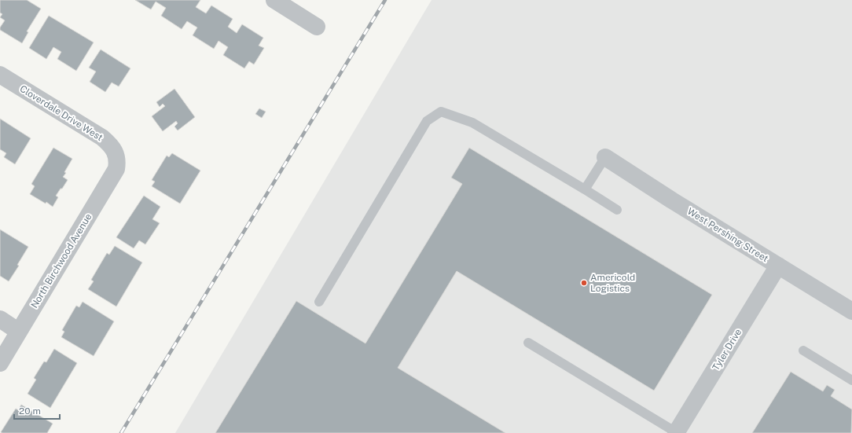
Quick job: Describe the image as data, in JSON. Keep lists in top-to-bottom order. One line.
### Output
{"streets":{"street":["Cloverdale Drive West","West Pershing Street","North Birchwood Avenue","Tyler Drive"]},"crossings":[["Cloverdale Drive West","North Birchwood Avenue"],["West Pershing Street","Tyler Drive"]],"places":["Americold Logistics"],"scale_bar":"20 m"}
